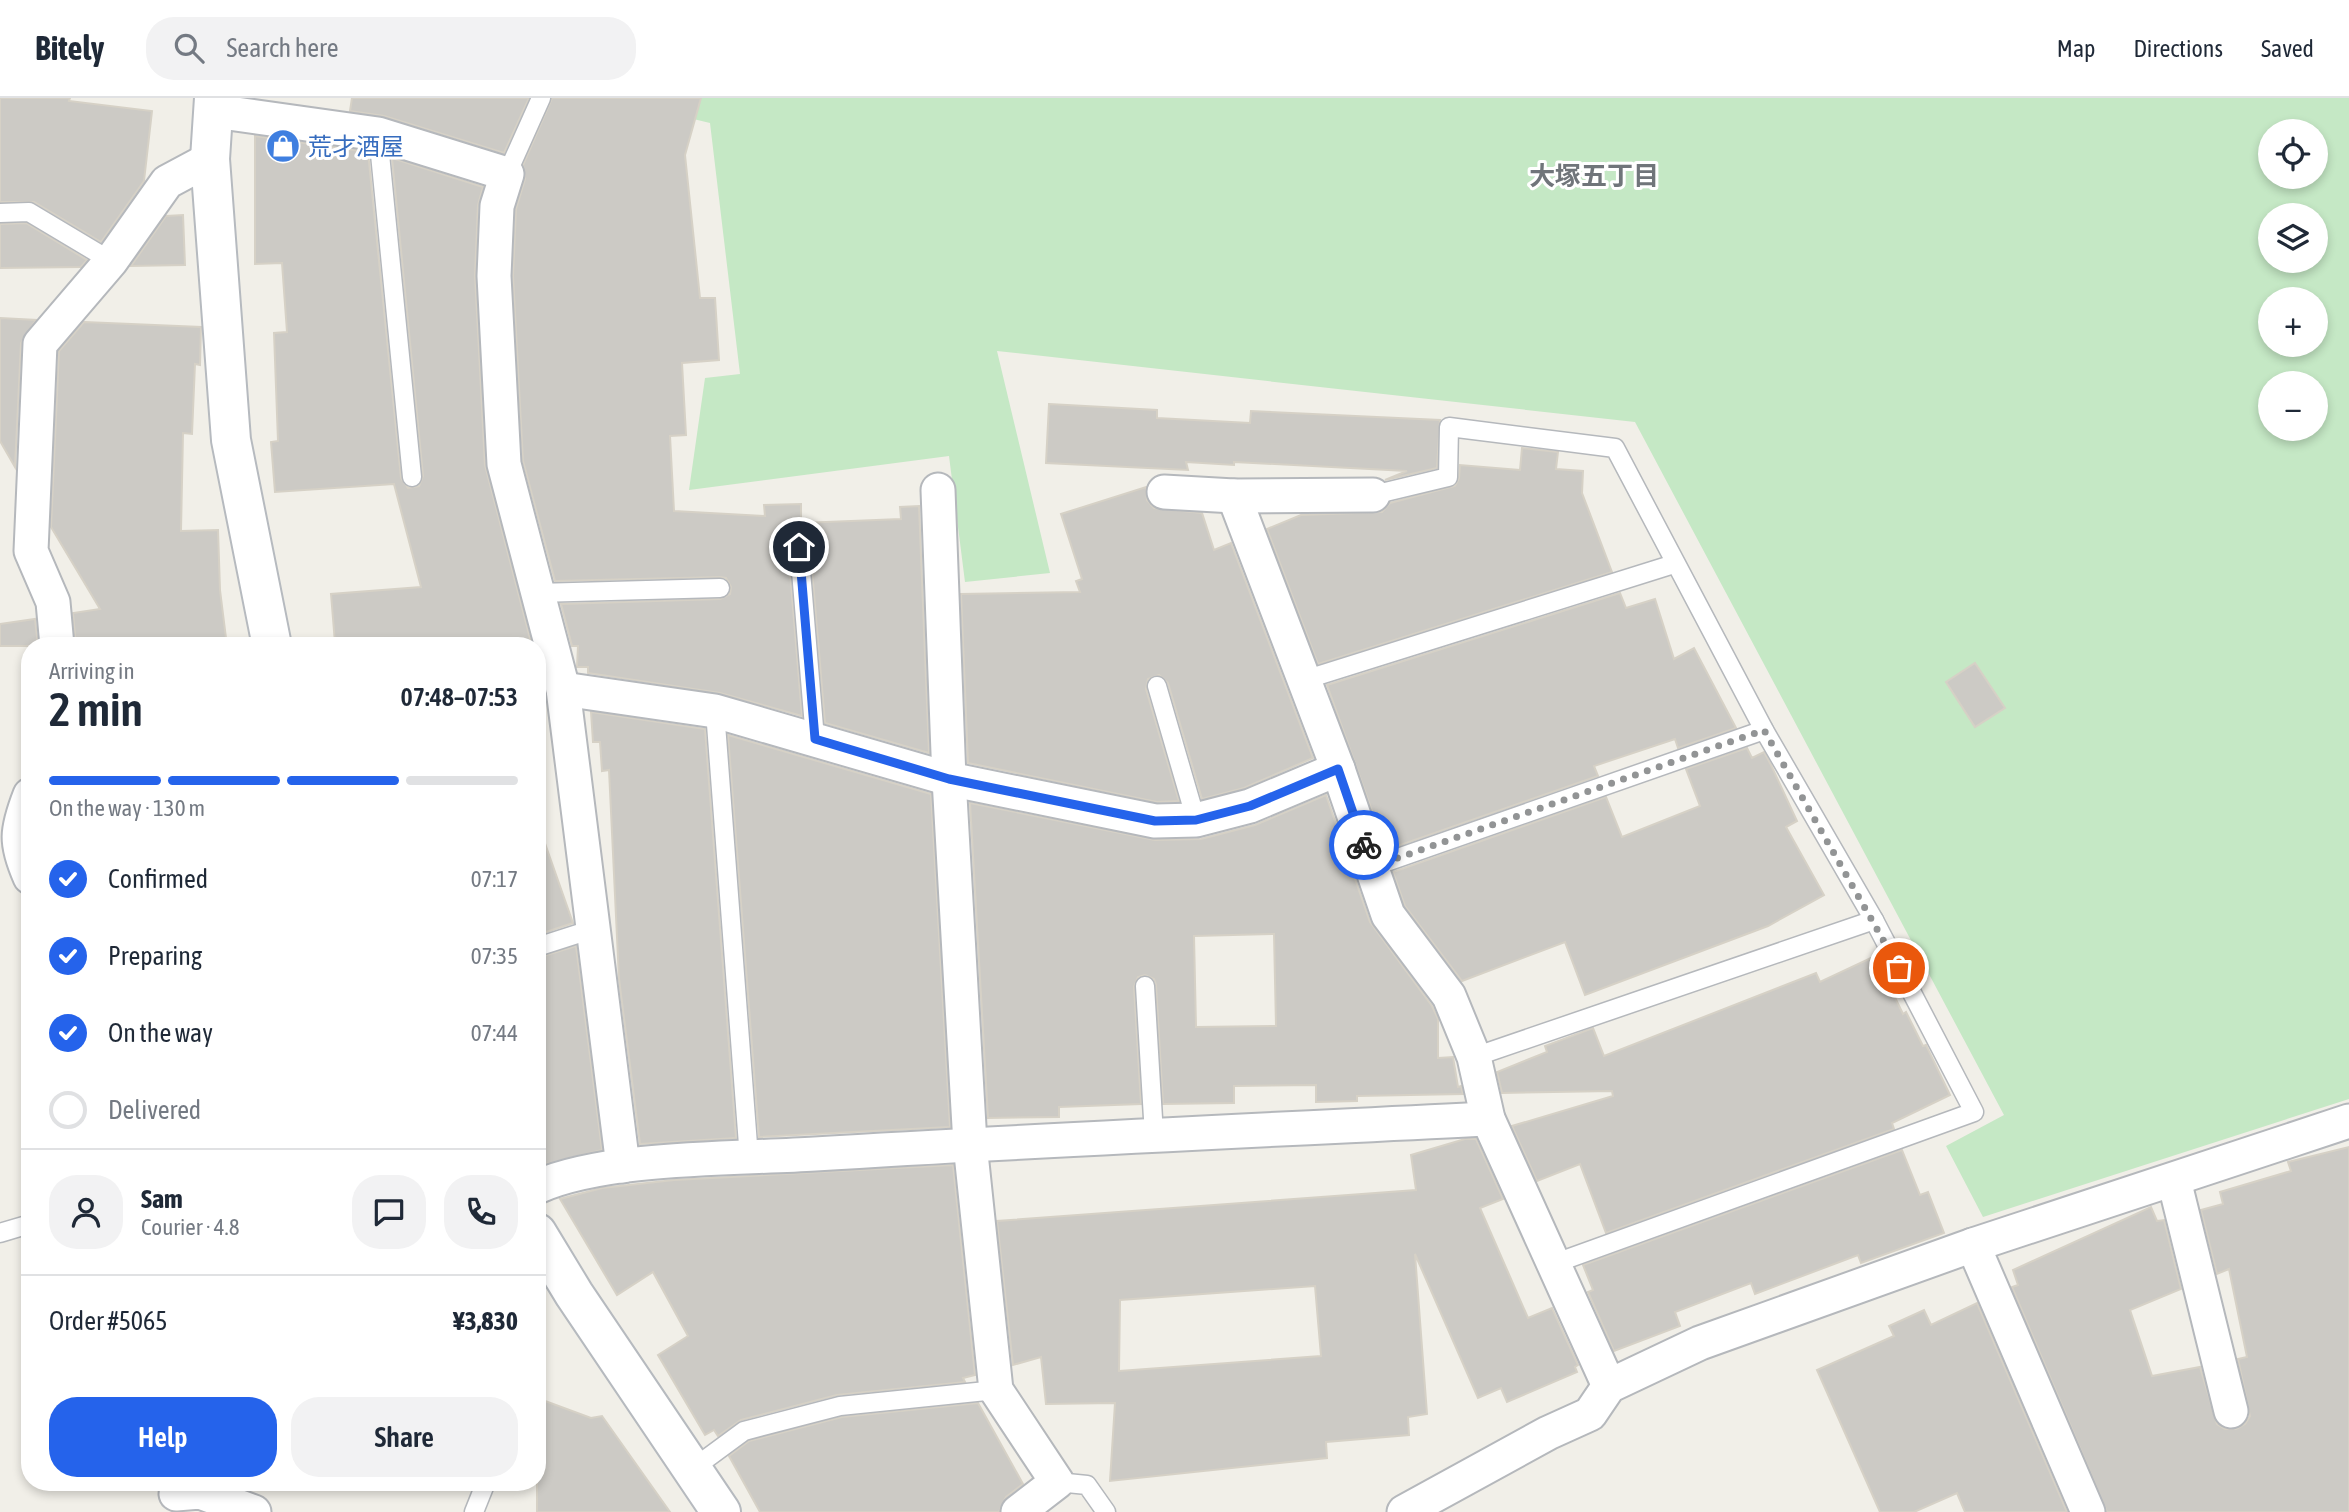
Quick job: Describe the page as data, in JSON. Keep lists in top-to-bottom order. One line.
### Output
{"districts":["大塚五丁目"],"places":{"shop":["荒才酒屋"]},"page":{"header":"Bitely","search":"Search here","nav":["Map","Directions","Saved"],"map_buttons":["+","−"],"heading":["2 min","Arriving in","07:48–07:53"],"panel":["Sam","Courier · 4.8","Order #5065","¥3,830"],"bar":"On the way · 130 m","list":[["Confirmed","07:17"],["Preparing","07:35"],["On the way","07:44"],"Delivered"],"buttons":["Help","Share"]}}
